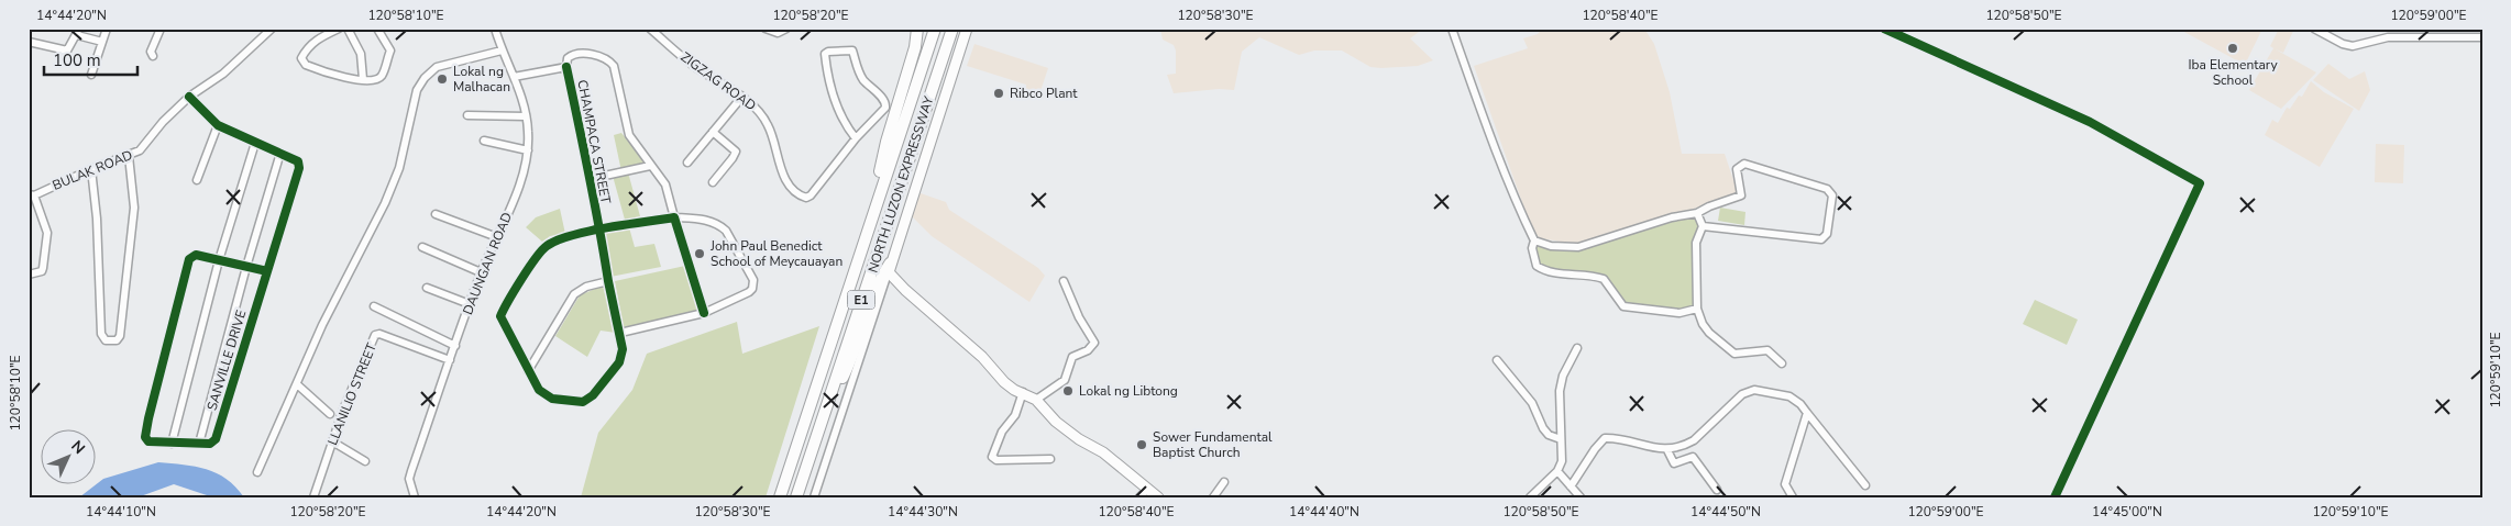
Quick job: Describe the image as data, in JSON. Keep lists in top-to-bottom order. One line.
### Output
{"streets":{"highway":["NORTH LUZON EXPRESSWAY","E1"],"street":["ZIGZAG ROAD","CHAMPACA STREET","BULAK ROAD","DAUNGAN ROAD","SANVILLE DRIVE","LLANILIO STREET"]},"crossings":[["BULAK ROAD","SANVILLE DRIVE"],["DAUNGAN ROAD","LLANILIO STREET"]],"places":["Iba Elementary School","Lokal ng Malhacan","Ribco Plant","John Paul Benedict School of Meycauayan","Lokal ng Libtong","Sower Fundamental Baptist Church"],"scale_bar":"100 m","north":"top right","coordinates":["14°44'20\"N","120°58'10\"E","120°58'20\"E","120°58'30\"E","120°58'40\"E","120°58'50\"E","120°59'00\"E","120°59'10\"E","14°44'10\"N","14°44'30\"N","14°44'40\"N","14°44'50\"N","14°45'00\"N"]}
